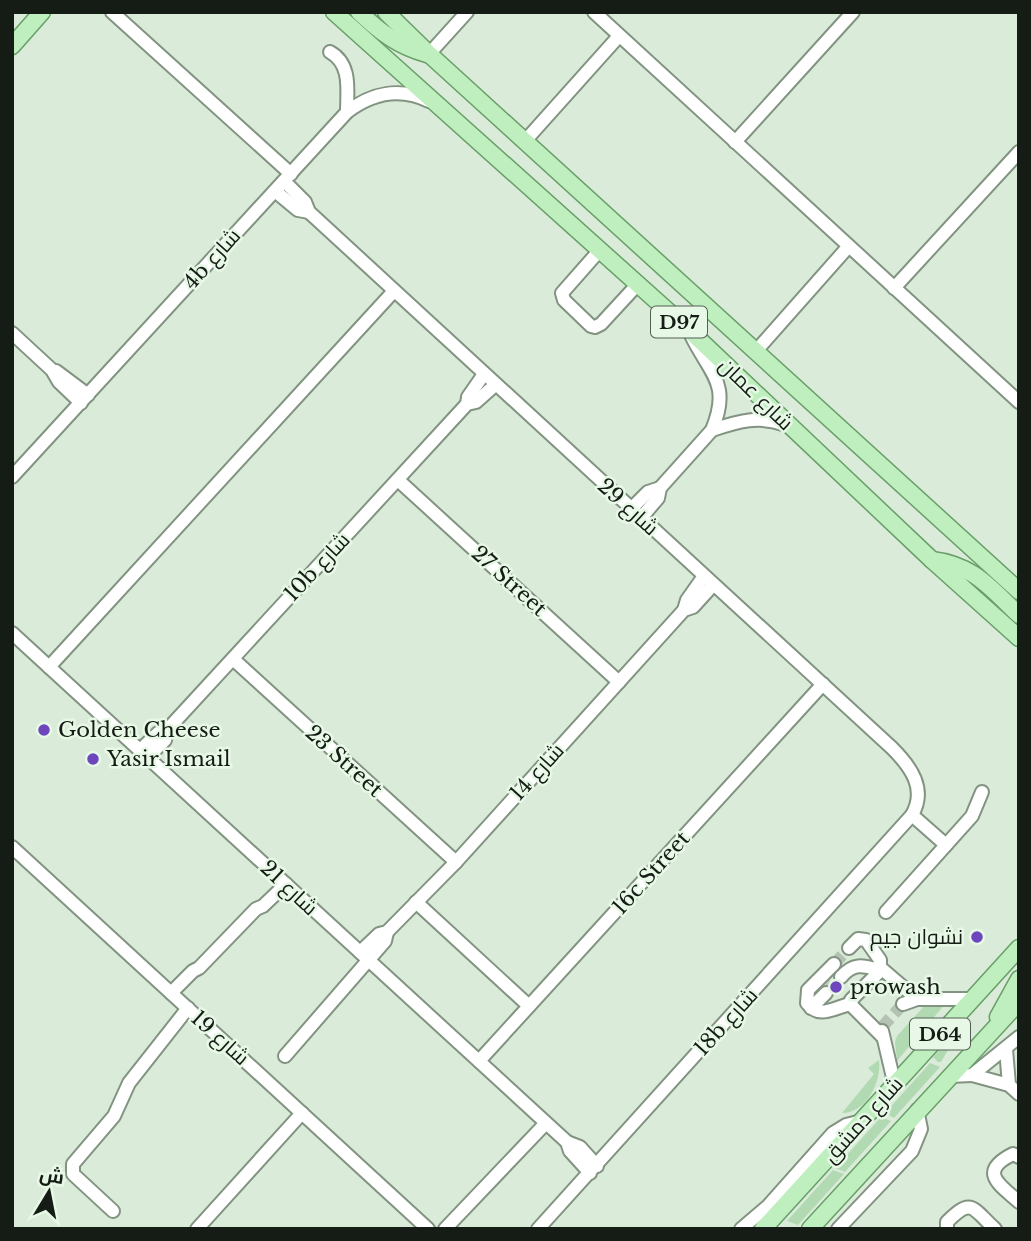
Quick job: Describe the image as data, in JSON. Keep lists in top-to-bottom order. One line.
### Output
{"streets":{"main road":["D97","شارع عمان","D64","شارع دمشق"],"street":["4b شارع","شارع 29","10b شارع","27 Street","23 Street","شارع 14","16c Street","شارع 21","18b شارع","شارع 19"]},"crossings":[["4b شارع","شارع عمان"],["4b شارع","شارع 29"],["شارع 29","10b شارع"],["شارع 29","شارع 14"],["شارع 29","16c Street"],["شارع 29","18b شارع"],["10b شارع","27 Street"],["10b شارع","23 Street"],["10b شارع","شارع 21"],["27 Street","شارع 14"],["23 Street","شارع 14"],["شارع 14","شارع 21"],["16c Street","شارع 21"],["شارع 21","18b شارع"]],"places":["Golden Cheese","Yasir Ismail","نشوان جيم","prowash"],"north":"top"}
